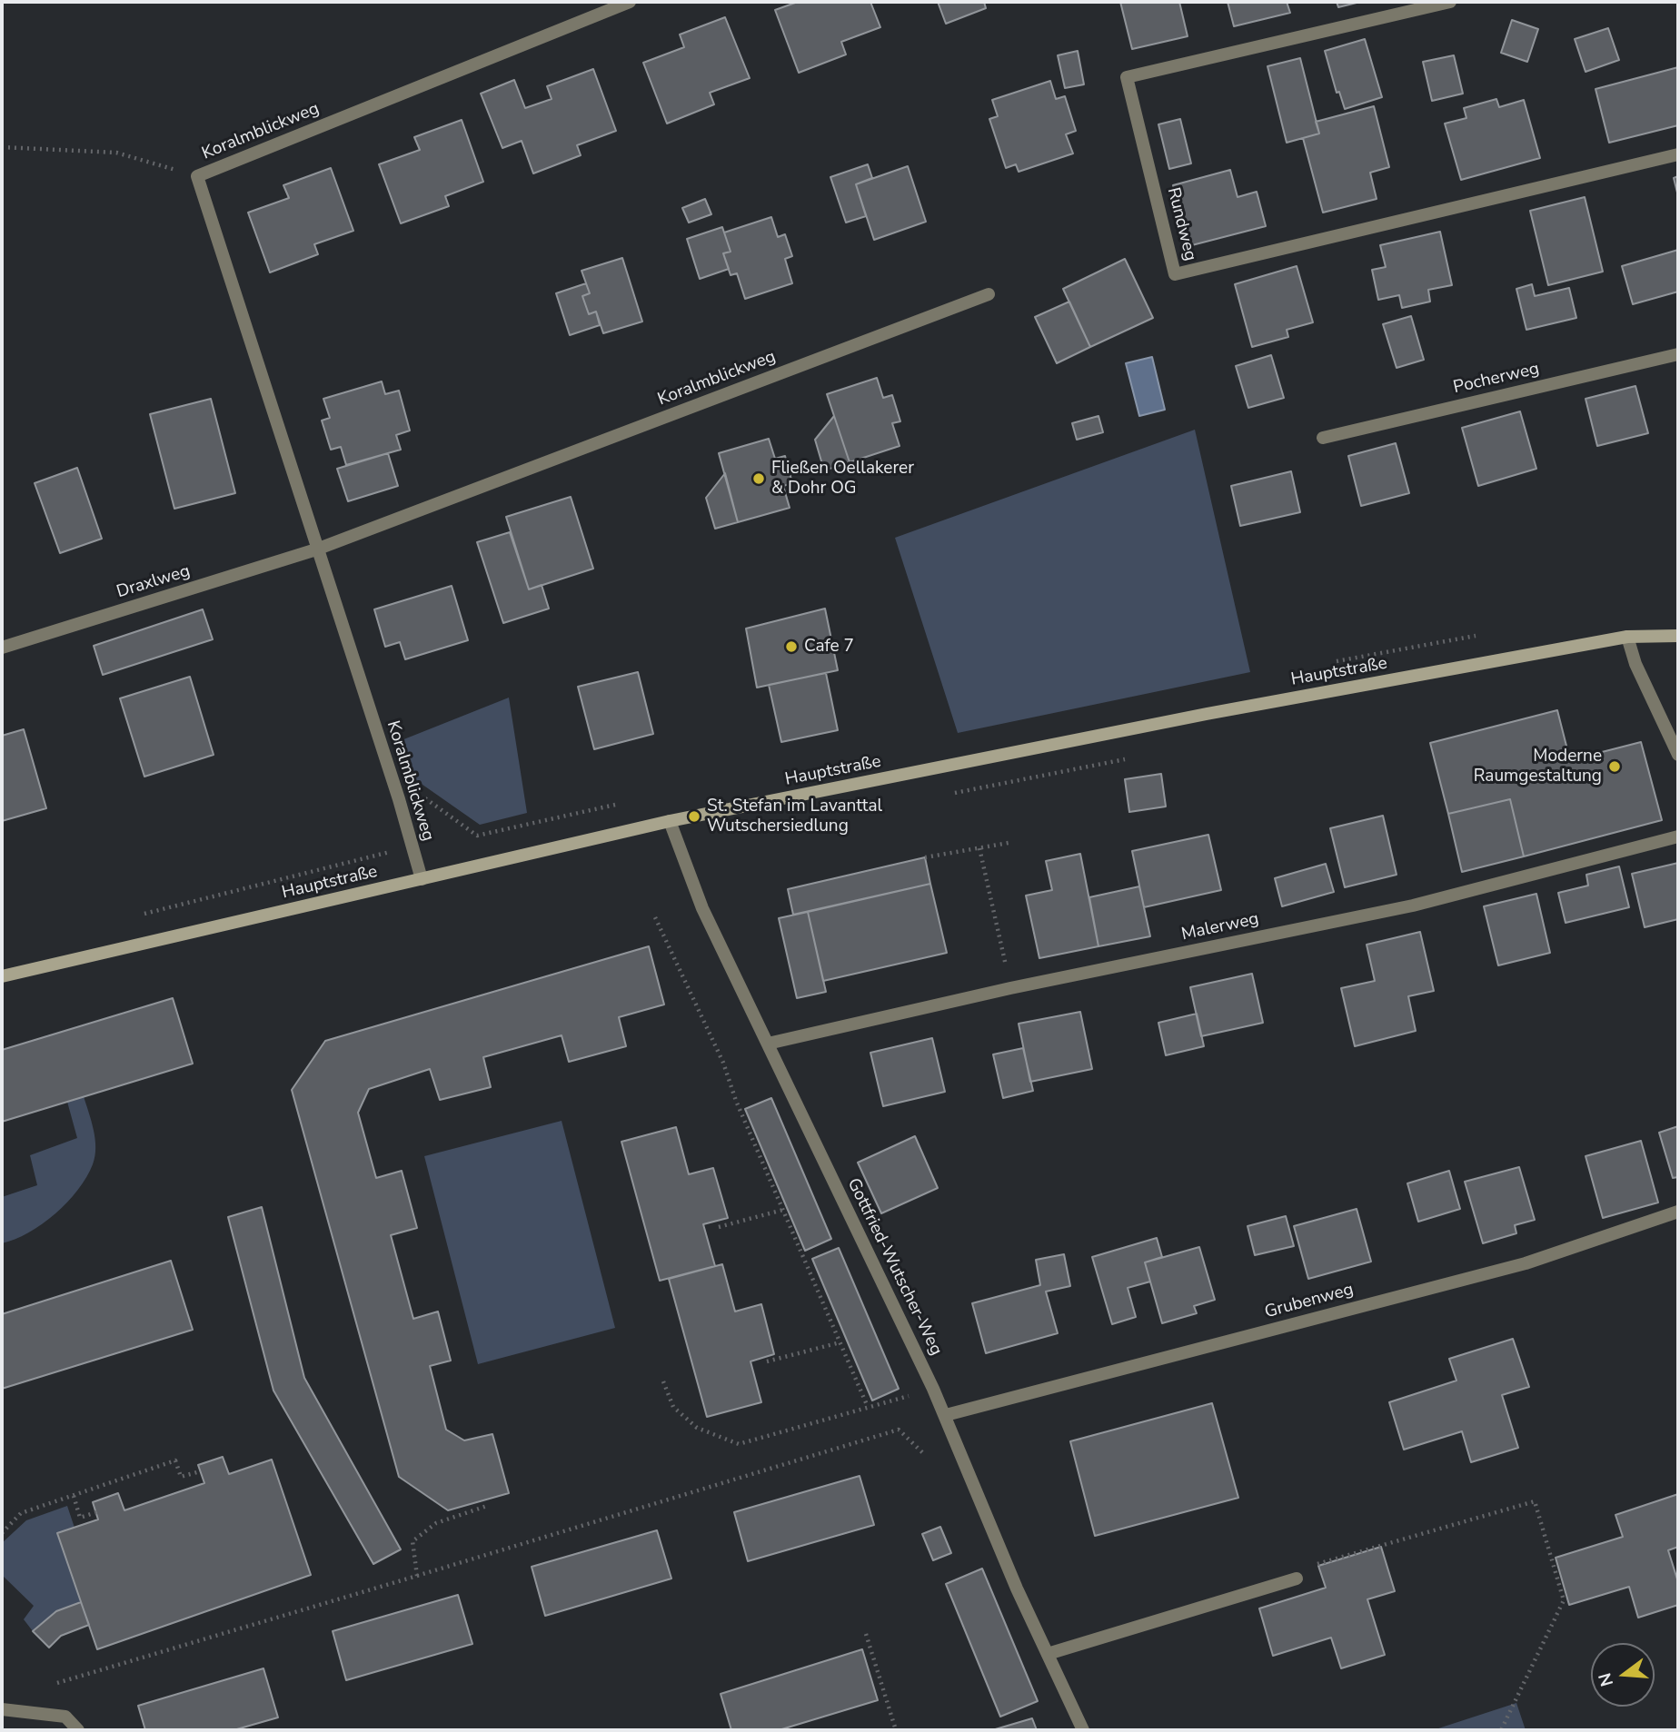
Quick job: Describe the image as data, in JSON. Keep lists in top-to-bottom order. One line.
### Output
{"streets":{"main road":["Hauptstraße"],"street":["Koralmblickweg","Rundweg","Pocherweg","Draxlweg","Malerweg","Gottfried-Wutscher-Weg","Grubenweg"]},"crossings":[["Koralmblickweg","Draxlweg"],["Koralmblickweg","Hauptstraße"],["Hauptstraße","Gottfried-Wutscher-Weg"],["Malerweg","Gottfried-Wutscher-Weg"],["Gottfried-Wutscher-Weg","Grubenweg"]],"places":["Fließen Oellakerer & Dohr OG","Cafe 7","Moderne Raumgestaltung","St. Stefan im Lavanttal Wutschersiedlung"],"north":"left"}
